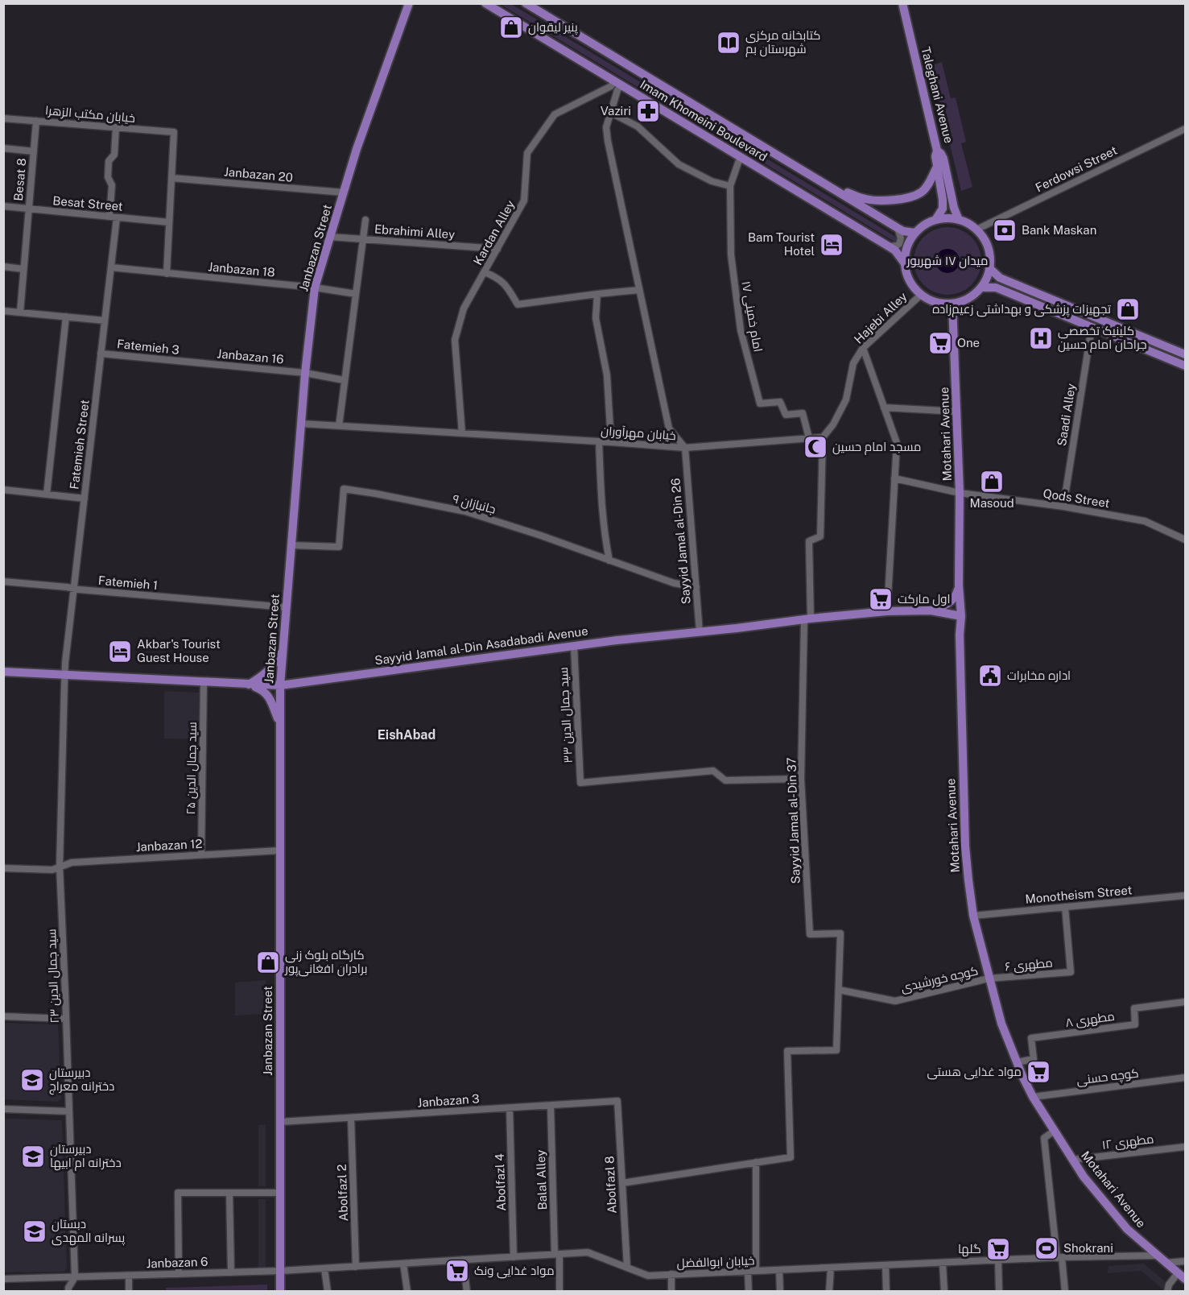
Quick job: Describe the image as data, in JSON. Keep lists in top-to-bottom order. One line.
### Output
{"streets":{"main road":["Taleghani Avenue","Imam Khomeini Boulevard","Janbazan Street","Motahari Avenue","Sayyid Jamal al-Din Asadabadi Avenue"],"street":["خیابان مکتب الزهرا","Ferdowsi Street","Janbazan 20","Besat 8","Besat Street","Ebrahimi Alley","Kardan Alley","Janbazan 18","امام خمینی ۱۷","Hajebi Alley","Fatemieh 3","Janbazan 16","Saadi Alley","خیابان مهرآوران","Fatemieh Street","Qods Street","جانبازان ۹","Sayyid Jamal al-Din 26","Fatemieh 1","سید جمال الدین ۳۳","سید جمال الدین ۲۵","Sayyid Jamal al-Din 37","Janbazan 12","Monotheism Street","مطهری ۶","سید جمال الدین ۲۳","کوچه خورشیدی","مطهری ۸","کوچه حسنی","Janbazan 3","مطهری ۱۲","Balal Alley","Abolfazl 4","Abolfazl 8","Abolfazl 2","خیابان ابوالفضل","Janbazan 6"]},"crossings":[["Taleghani Avenue","Imam Khomeini Boulevard"],["Taleghani Avenue","Ferdowsi Street"],["Taleghani Avenue","Hajebi Alley"],["Taleghani Avenue","Motahari Avenue"],["خیابان مکتب الزهرا","Janbazan 20"],["خیابان مکتب الزهرا","Besat 8"],["خیابان مکتب الزهرا","Fatemieh Street"],["Imam Khomeini Boulevard","Ferdowsi Street"],["Imam Khomeini Boulevard","Kardan Alley"],["Imam Khomeini Boulevard","امام خمینی ۱۷"],["Imam Khomeini Boulevard","Hajebi Alley"],["Imam Khomeini Boulevard","خیابان مهرآوران"],["Imam Khomeini Boulevard","Motahari Avenue"],["Ferdowsi Street","Hajebi Alley"],["Ferdowsi Street","Motahari Avenue"],["Janbazan 20","Janbazan Street"],["Besat 8","Besat Street"],["Besat Street","Fatemieh Street"],["Ebrahimi Alley","Kardan Alley"],["Ebrahimi Alley","Janbazan Street"],["Kardan Alley","خیابان مهرآوران"],["Janbazan Street","Janbazan 18"],["Janbazan Street","Janbazan 16"],["Janbazan Street","خیابان مهرآوران"],["Janbazan Street","جانبازان ۹"],["Janbazan Street","Fatemieh 1"],["Janbazan Street","Sayyid Jamal al-Din Asadabadi Avenue"],["Janbazan Street","Janbazan 12"],["Janbazan Street","Janbazan 3"],["Janbazan Street","خیابان ابوالفضل"],["Janbazan Street","Janbazan 6"],["Janbazan 18","Fatemieh Street"],["Hajebi Alley","Motahari Avenue"],["Hajebi Alley","Sayyid Jamal al-Din 37"],["Fatemieh 3","Janbazan 16"],["Fatemieh 3","Fatemieh Street"],["Saadi Alley","Qods Street"],["خیابان مهرآوران","Sayyid Jamal al-Din 26"],["Motahari Avenue","Qods Street"],["Motahari Avenue","Sayyid Jamal al-Din Asadabadi Avenue"],["Motahari Avenue","Monotheism Street"],["Motahari Avenue","مطهری ۶"],["Motahari Avenue","کوچه خورشیدی"],["Motahari Avenue","مطهری ۸"],["Motahari Avenue","کوچه حسنی"],["Motahari Avenue","مطهری ۱۲"],["Motahari Avenue","خیابان ابوالفضل"],["Fatemieh Street","Fatemieh 1"],["Fatemieh Street","Sayyid Jamal al-Din Asadabadi Avenue"],["Fatemieh Street","سید جمال الدین ۲۳"],["جانبازان ۹","Sayyid Jamal al-Din 26"],["Sayyid Jamal al-Din 26","Sayyid Jamal al-Din Asadabadi Avenue"],["Sayyid Jamal al-Din Asadabadi Avenue","سید جمال الدین ۳۳"],["Sayyid Jamal al-Din Asadabadi Avenue","سید جمال الدین ۲۵"],["Sayyid Jamal al-Din Asadabadi Avenue","Sayyid Jamal al-Din 37"],["Sayyid Jamal al-Din Asadabadi Avenue","سید جمال الدین ۲۳"],["سید جمال الدین ۳۳","Sayyid Jamal al-Din 37"],["سید جمال الدین ۲۵","Janbazan 12"],["Sayyid Jamal al-Din 37","کوچه خورشیدی"],["Janbazan 12","سید جمال الدین ۲۳"],["Monotheism Street","مطهری ۶"],["مطهری ۶","کوچه خورشیدی"],["سید جمال الدین ۲۳","Janbazan 6"],["Janbazan 3","Balal Alley"],["Janbazan 3","Abolfazl 4"],["Janbazan 3","Abolfazl 8"],["Janbazan 3","Abolfazl 2"],["Balal Alley","خیابان ابوالفضل"],["Abolfazl 4","خیابان ابوالفضل"],["Abolfazl 8","خیابان ابوالفضل"],["Abolfazl 2","خیابان ابوالفضل"],["خیابان ابوالفضل","Janbazan 6"]],"districts":["EishAbad"],"parks":["میدان ۱۷ شهریور"],"places":{"shop":["پنیر لیقوان","تجهیزات پزشکی و بهداشتی زعیم‌زاده","Masoud","کارگاه بلوک زنی برادران افغانی‌پور"],"library":["کتابخانه مرکزی شهرستان بم"],"pharmacy":["Vaziri"],"bank":["Bank Maskan"],"hotel":["Bam Tourist Hotel","Akbar's Tourist Guest House"],"hospital":["کلینیک تخصصی جراحان امام حسین"],"supermarket":["One","اول مارکت","مواد غذایی هستی","گلها","مواد غذایی ونک"],"mosque":["مسجد امام حسین"],"public building":["اداره مخابرات"],"school or university":["دبیرستان دخترانه معراج","دبیرستان دخترانه ام ابیها","دبستان پسرانه المهدی"],"sports":["Shokrani"]}}
